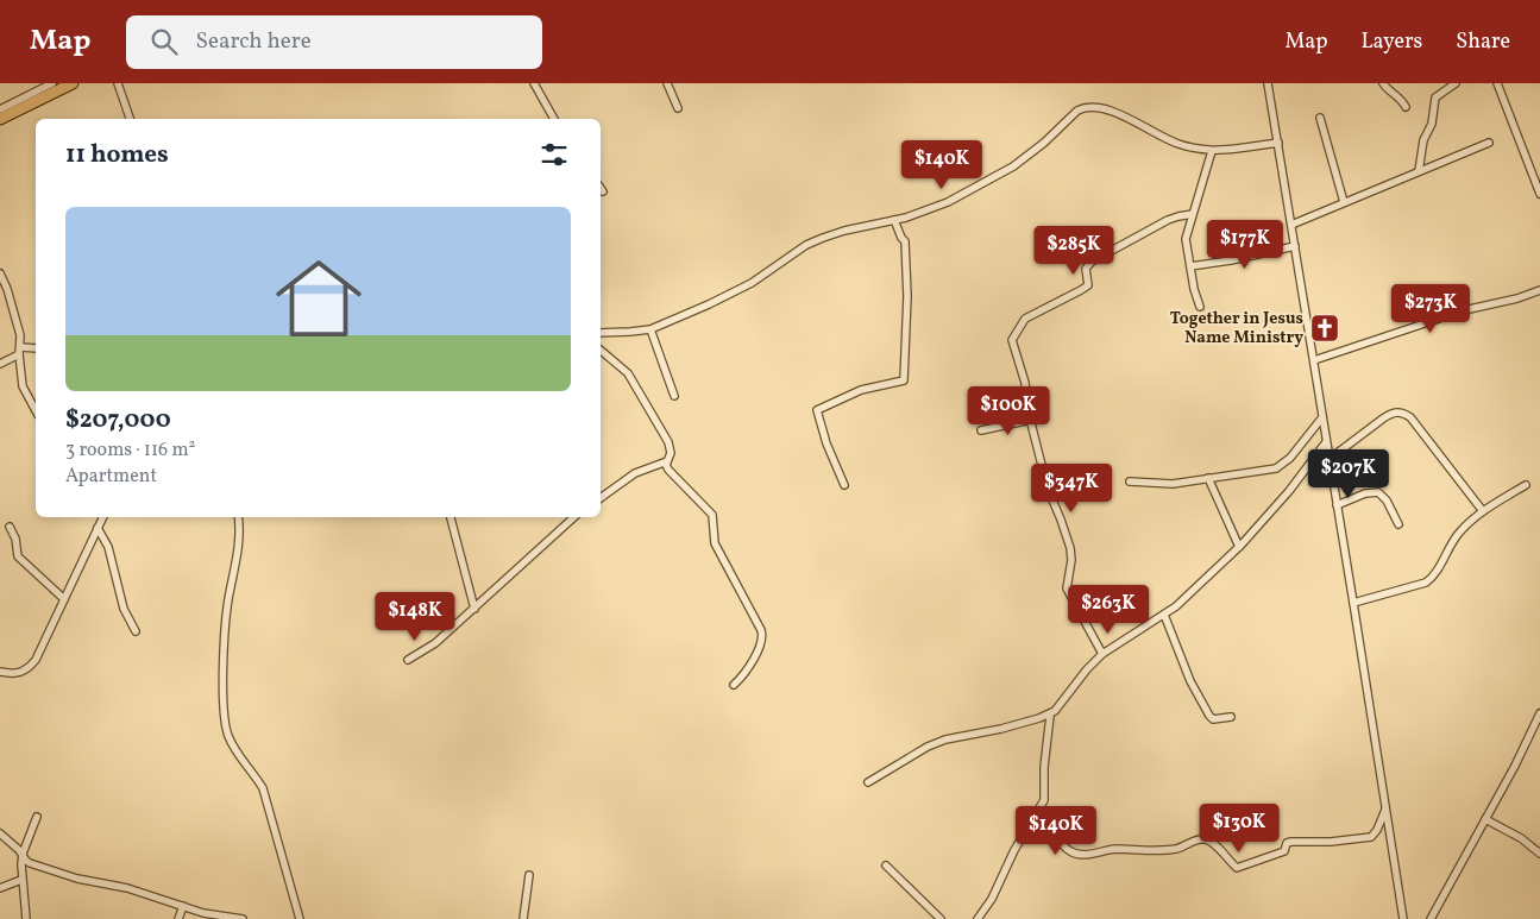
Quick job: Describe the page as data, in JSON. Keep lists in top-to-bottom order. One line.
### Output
{"places":{"church":["Together in Jesus Name Ministry"]},"page":{"header":"Map","search":"Search here","nav":["Map","Layers","Share"],"heading":"11 homes","price":["$140K","$177K","$285K","$273K","$100K","$207K","$347K","$263K","$148K","$130K","$140K"],"list":[{"name":"$207,000","note":"3 rooms · 116 m² · Apartment"}]}}
